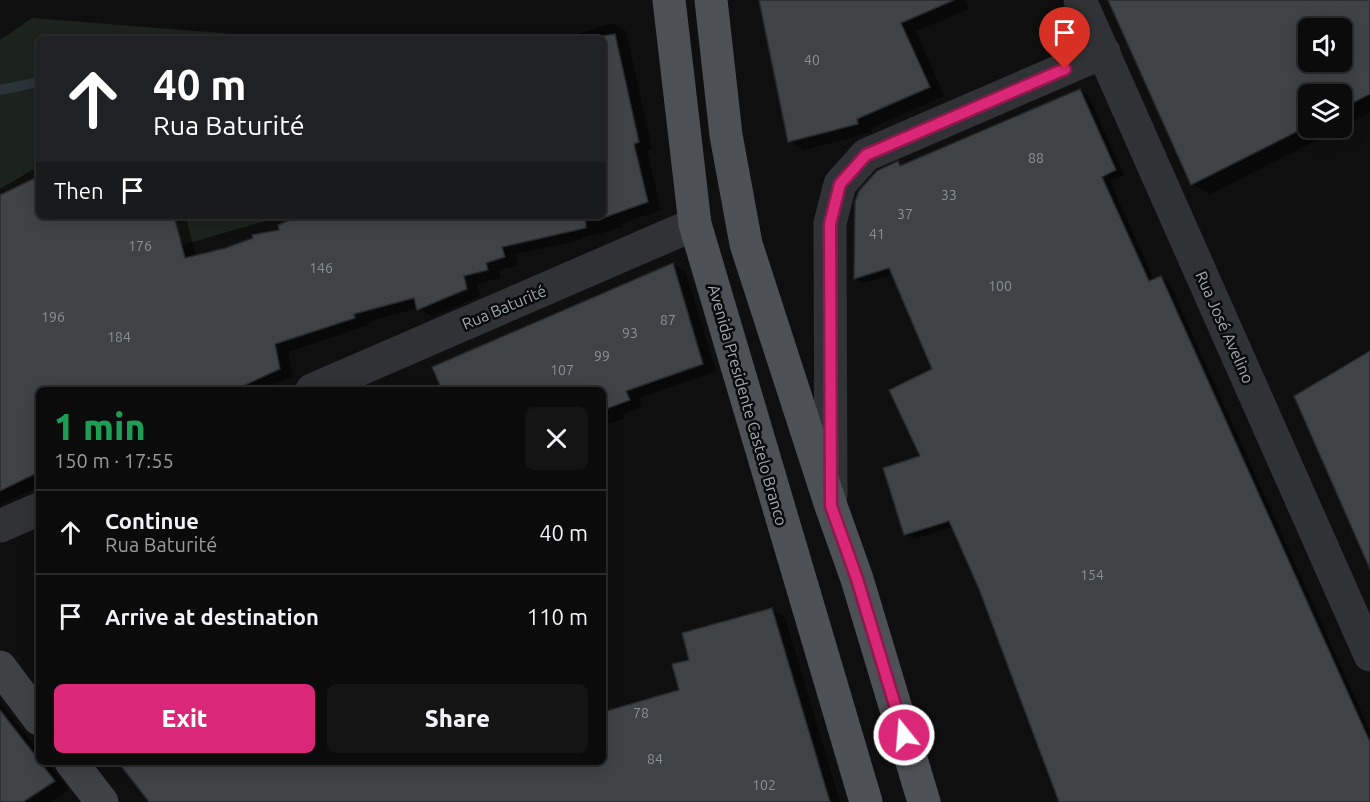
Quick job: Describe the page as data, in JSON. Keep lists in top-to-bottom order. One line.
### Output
{"streets":{"main road":["Avenida Presidente Castelo Branco"],"street":["Rua Baturité","Rua José Avelino"]},"crossings":[["Rua Baturité","Avenida Presidente Castelo Branco"]],"house_numbers":["40","88","33","37","41","176","146","100","196","87","93","184","99","107","154","78","84","102"],"page":{"turn":["40 m","Rua Baturité"],"then":"Then","heading":["1 min","150 m · 17:55"],"list":[{"name":"Continue","note":"Rua Baturité","value":"40 m"},{"name":"Arrive at destination","value":"110 m"}],"buttons":["Exit","Share"]}}
